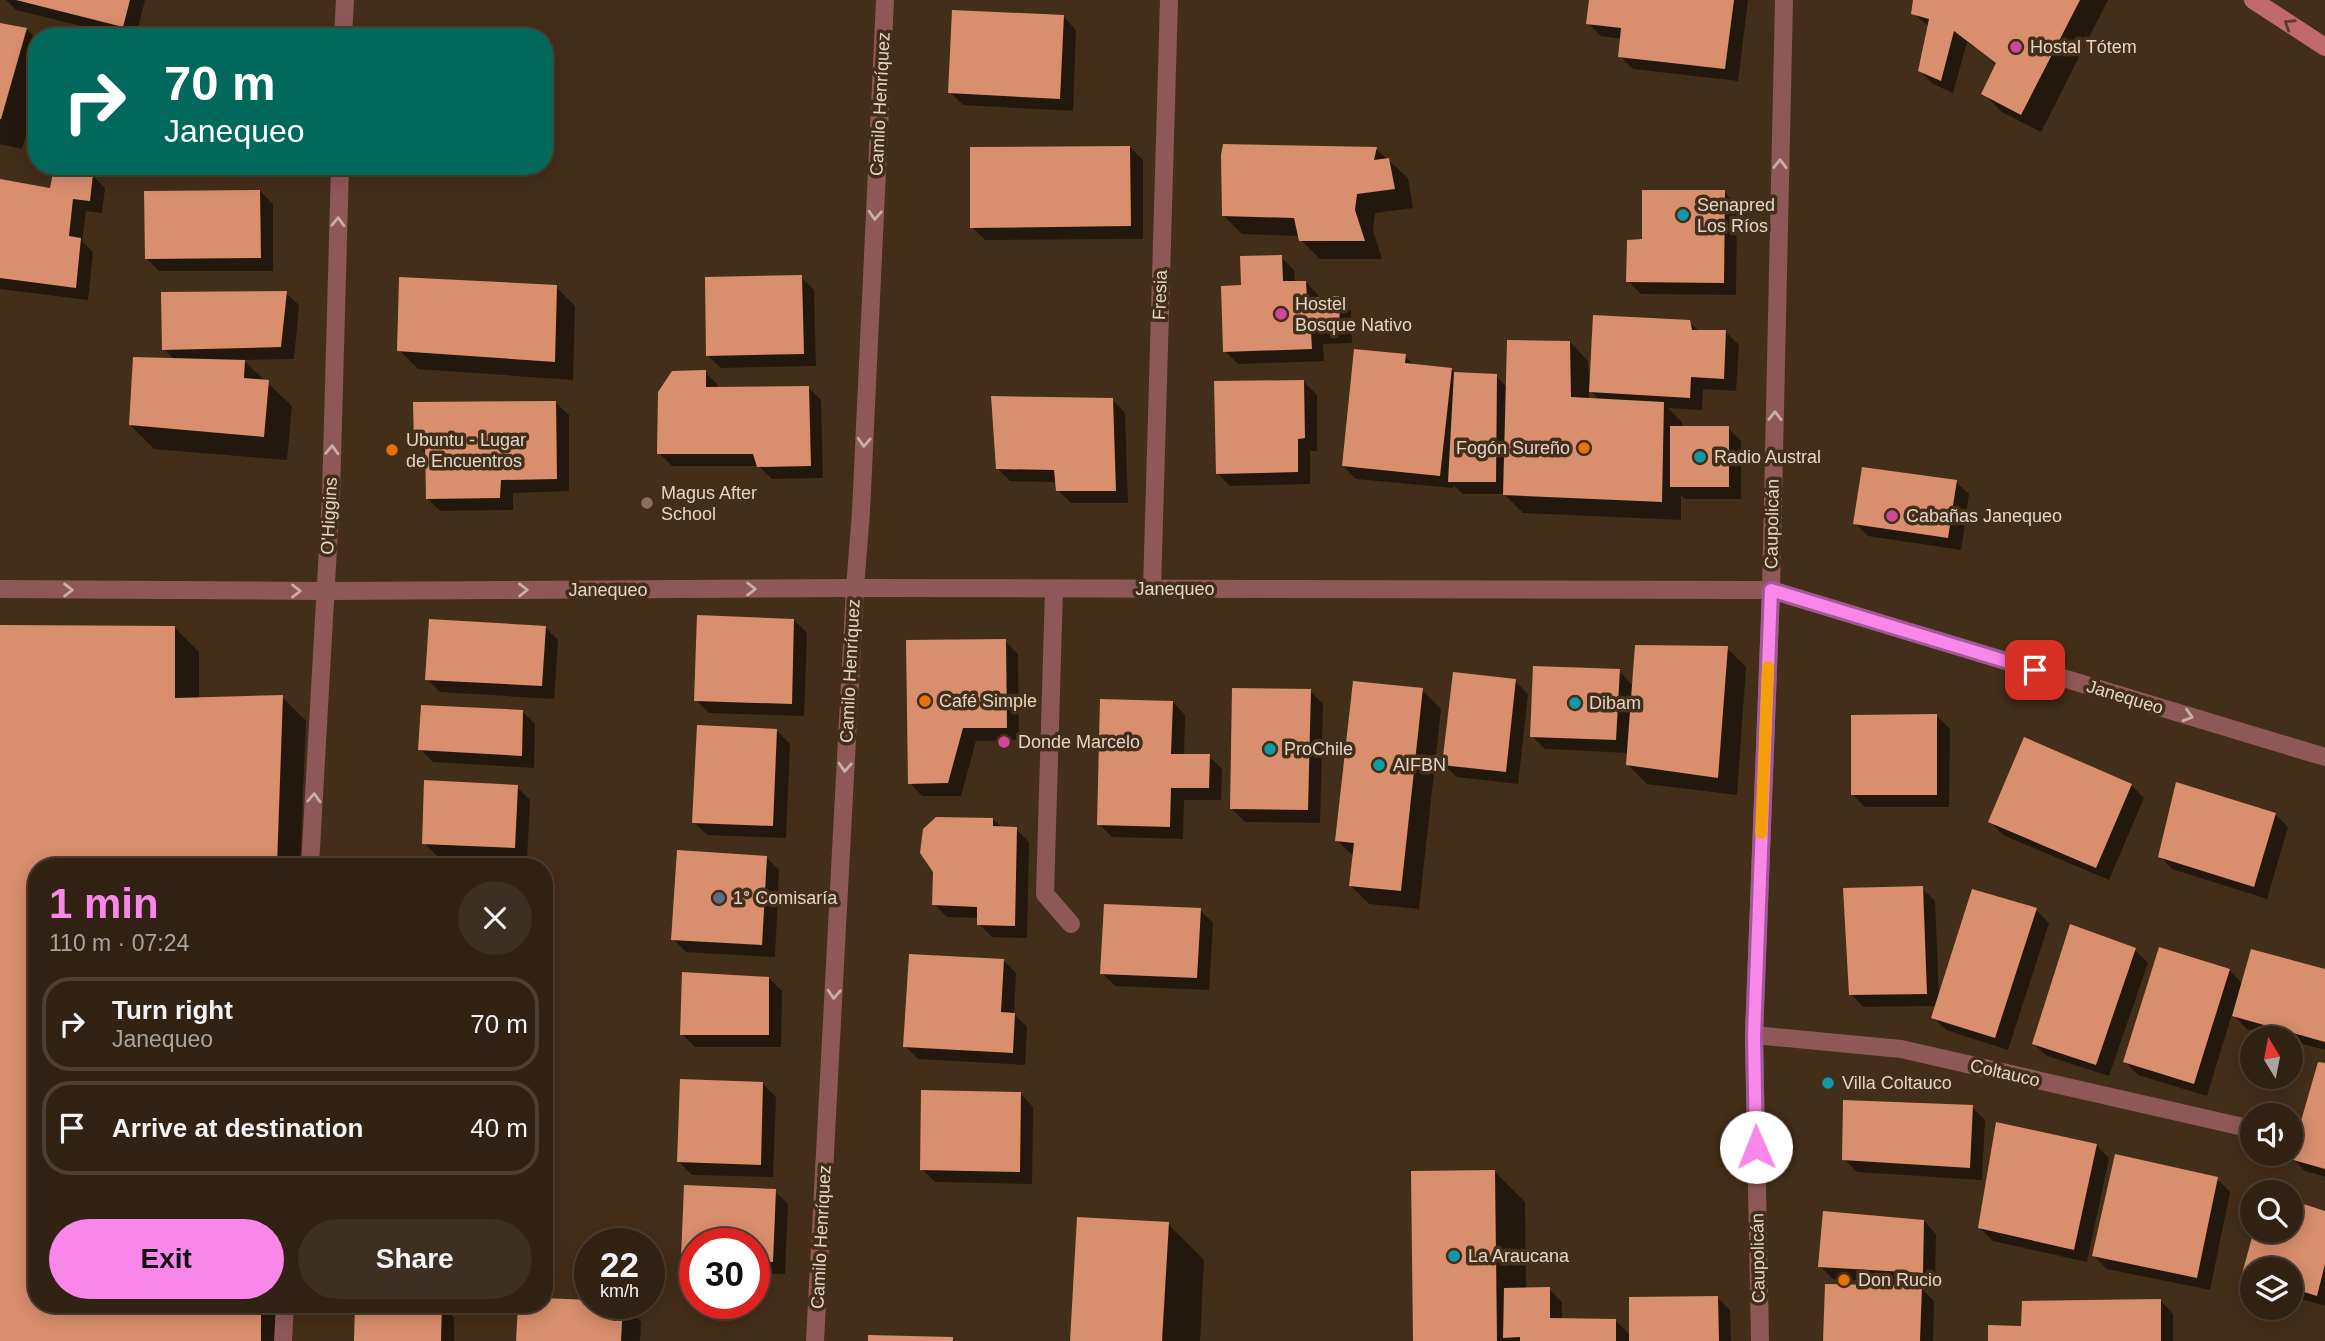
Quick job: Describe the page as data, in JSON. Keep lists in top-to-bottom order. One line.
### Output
{"streets":{"street":["Camilo Henríquez","Fresia","O'Higgins","Caupolicán","Janequeo","Coltauco"]},"crossings":[["Camilo Henríquez","Janequeo"],["Fresia","Janequeo"],["O'Higgins","Janequeo"],["Caupolicán","Janequeo"],["Caupolicán","Coltauco"]],"one_way":["Camilo Henríquez","O'Higgins","Caupolicán","Janequeo"],"places":["Hostal Tótem","Senapred Los Ríos","Hostel Bosque Nativo","Fogón Sureño","Ubuntu - Lugar de Encuentros","Radio Austral","Magus After School","Cabañas Janequeo","Café Simple","Dibam","Donde Marcelo","ProChile","AIFBN","1° Comisaría","Villa Coltauco","La Araucana","Don Rucio"],"north":"top","page":{"turn":["70 m","Janequeo"],"heading":["1 min","110 m · 07:24"],"list":[{"name":"Turn right","note":"Janequeo","value":"70 m"},{"name":"Arrive at destination","value":"40 m"}],"buttons":["Exit","Share"],"speed":"22 km/h","limit":"30"}}
